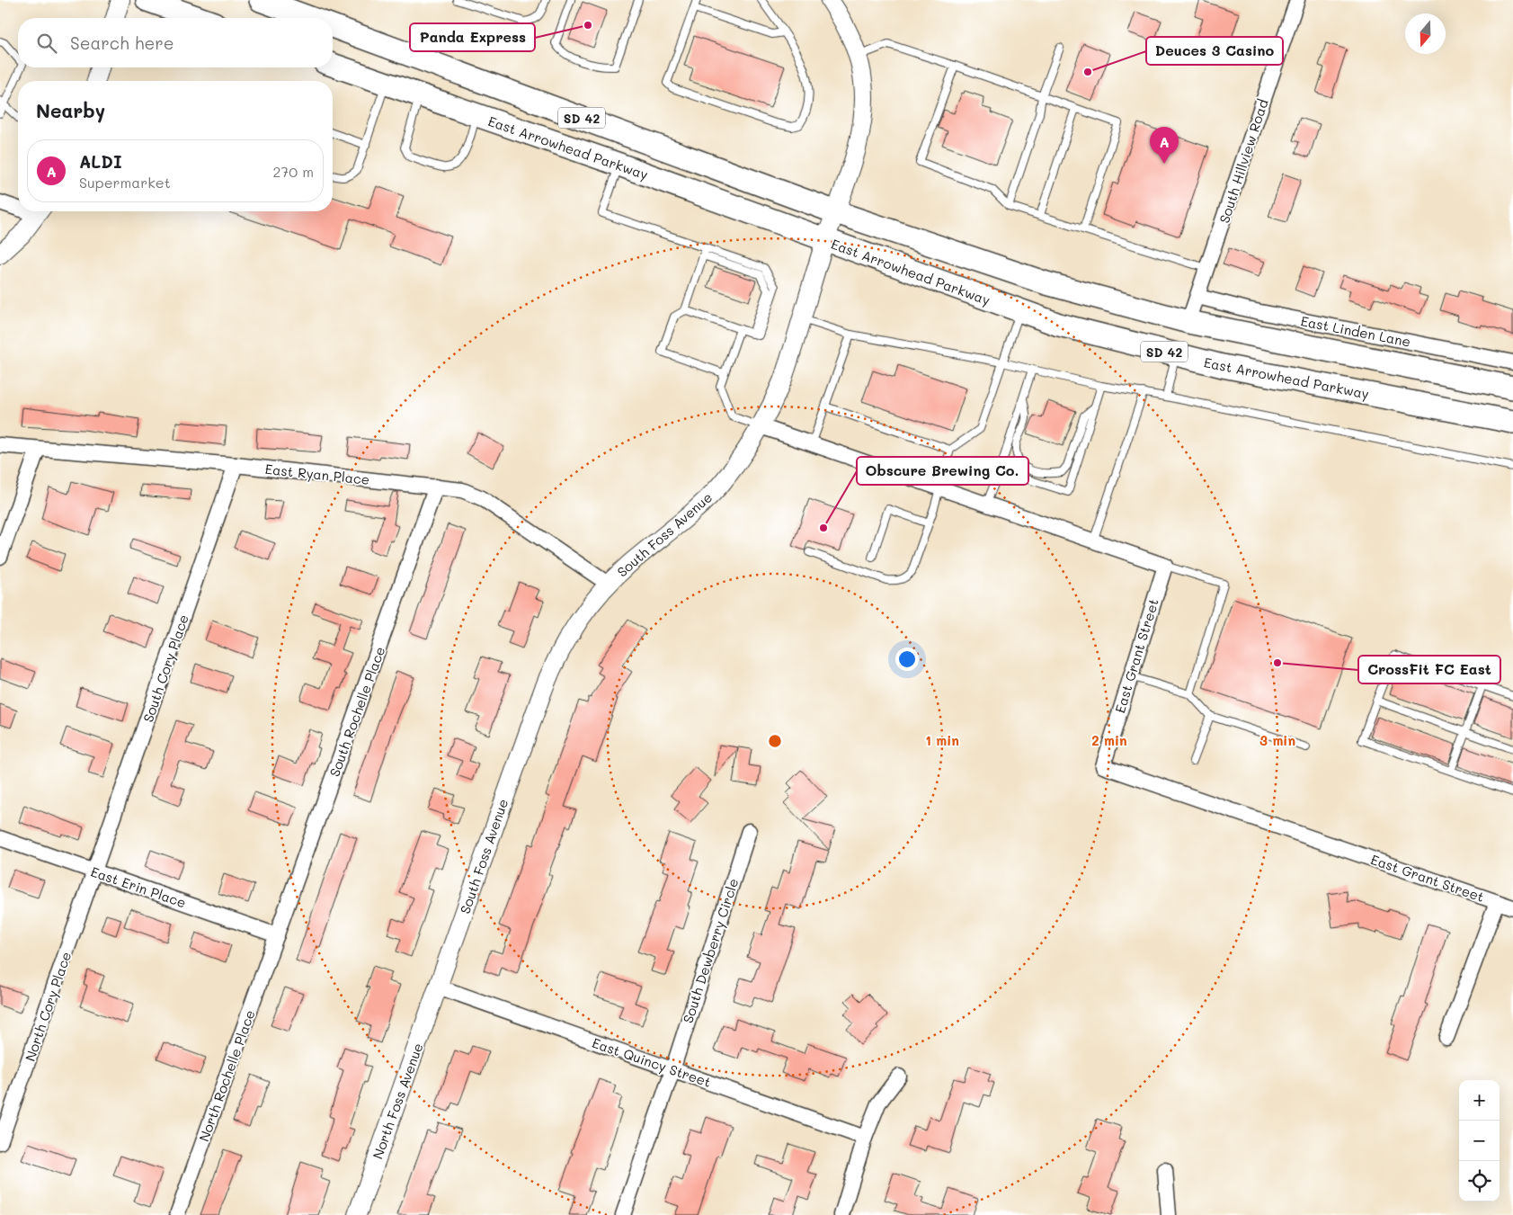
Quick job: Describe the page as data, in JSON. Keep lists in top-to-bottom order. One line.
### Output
{"streets":{"main road":["SD 42","East Arrowhead Parkway"],"street":["South Hillview Road","East Linden Lane","East Ryan Place","South Foss Avenue","East Grant Street","South Cory Place","South Rochelle Place","East Erin Place","South Dewberry Circle","North Cory Place","East Quincy Street","North Rochelle Place","North Foss Avenue"]},"crossings":[["SD 42","South Hillview Road"],["SD 42","South Foss Avenue"],["East Arrowhead Parkway","South Foss Avenue"],["South Hillview Road","East Linden Lane"],["East Ryan Place","South Foss Avenue"],["East Ryan Place","South Cory Place"],["East Ryan Place","South Rochelle Place"],["South Foss Avenue","East Quincy Street"],["South Foss Avenue","North Foss Avenue"],["South Cory Place","East Erin Place"],["South Cory Place","North Cory Place"],["South Rochelle Place","East Erin Place"],["South Rochelle Place","North Rochelle Place"],["East Erin Place","North Cory Place"],["East Erin Place","North Rochelle Place"],["South Dewberry Circle","East Quincy Street"],["East Quincy Street","North Foss Avenue"]],"places":["Panda Express","Deuces 3 Casino","Obscure Brewing Co.","CrossFit FC East"],"north":"bottom","page":{"search":"Search here","heading":"Nearby","pins":"A","list":[{"mark":"A","name":"ALDI","note":"Supermarket","value":"270 m"}],"map_buttons":["+","−"]},"rings":["1 min","2 min","3 min"]}
